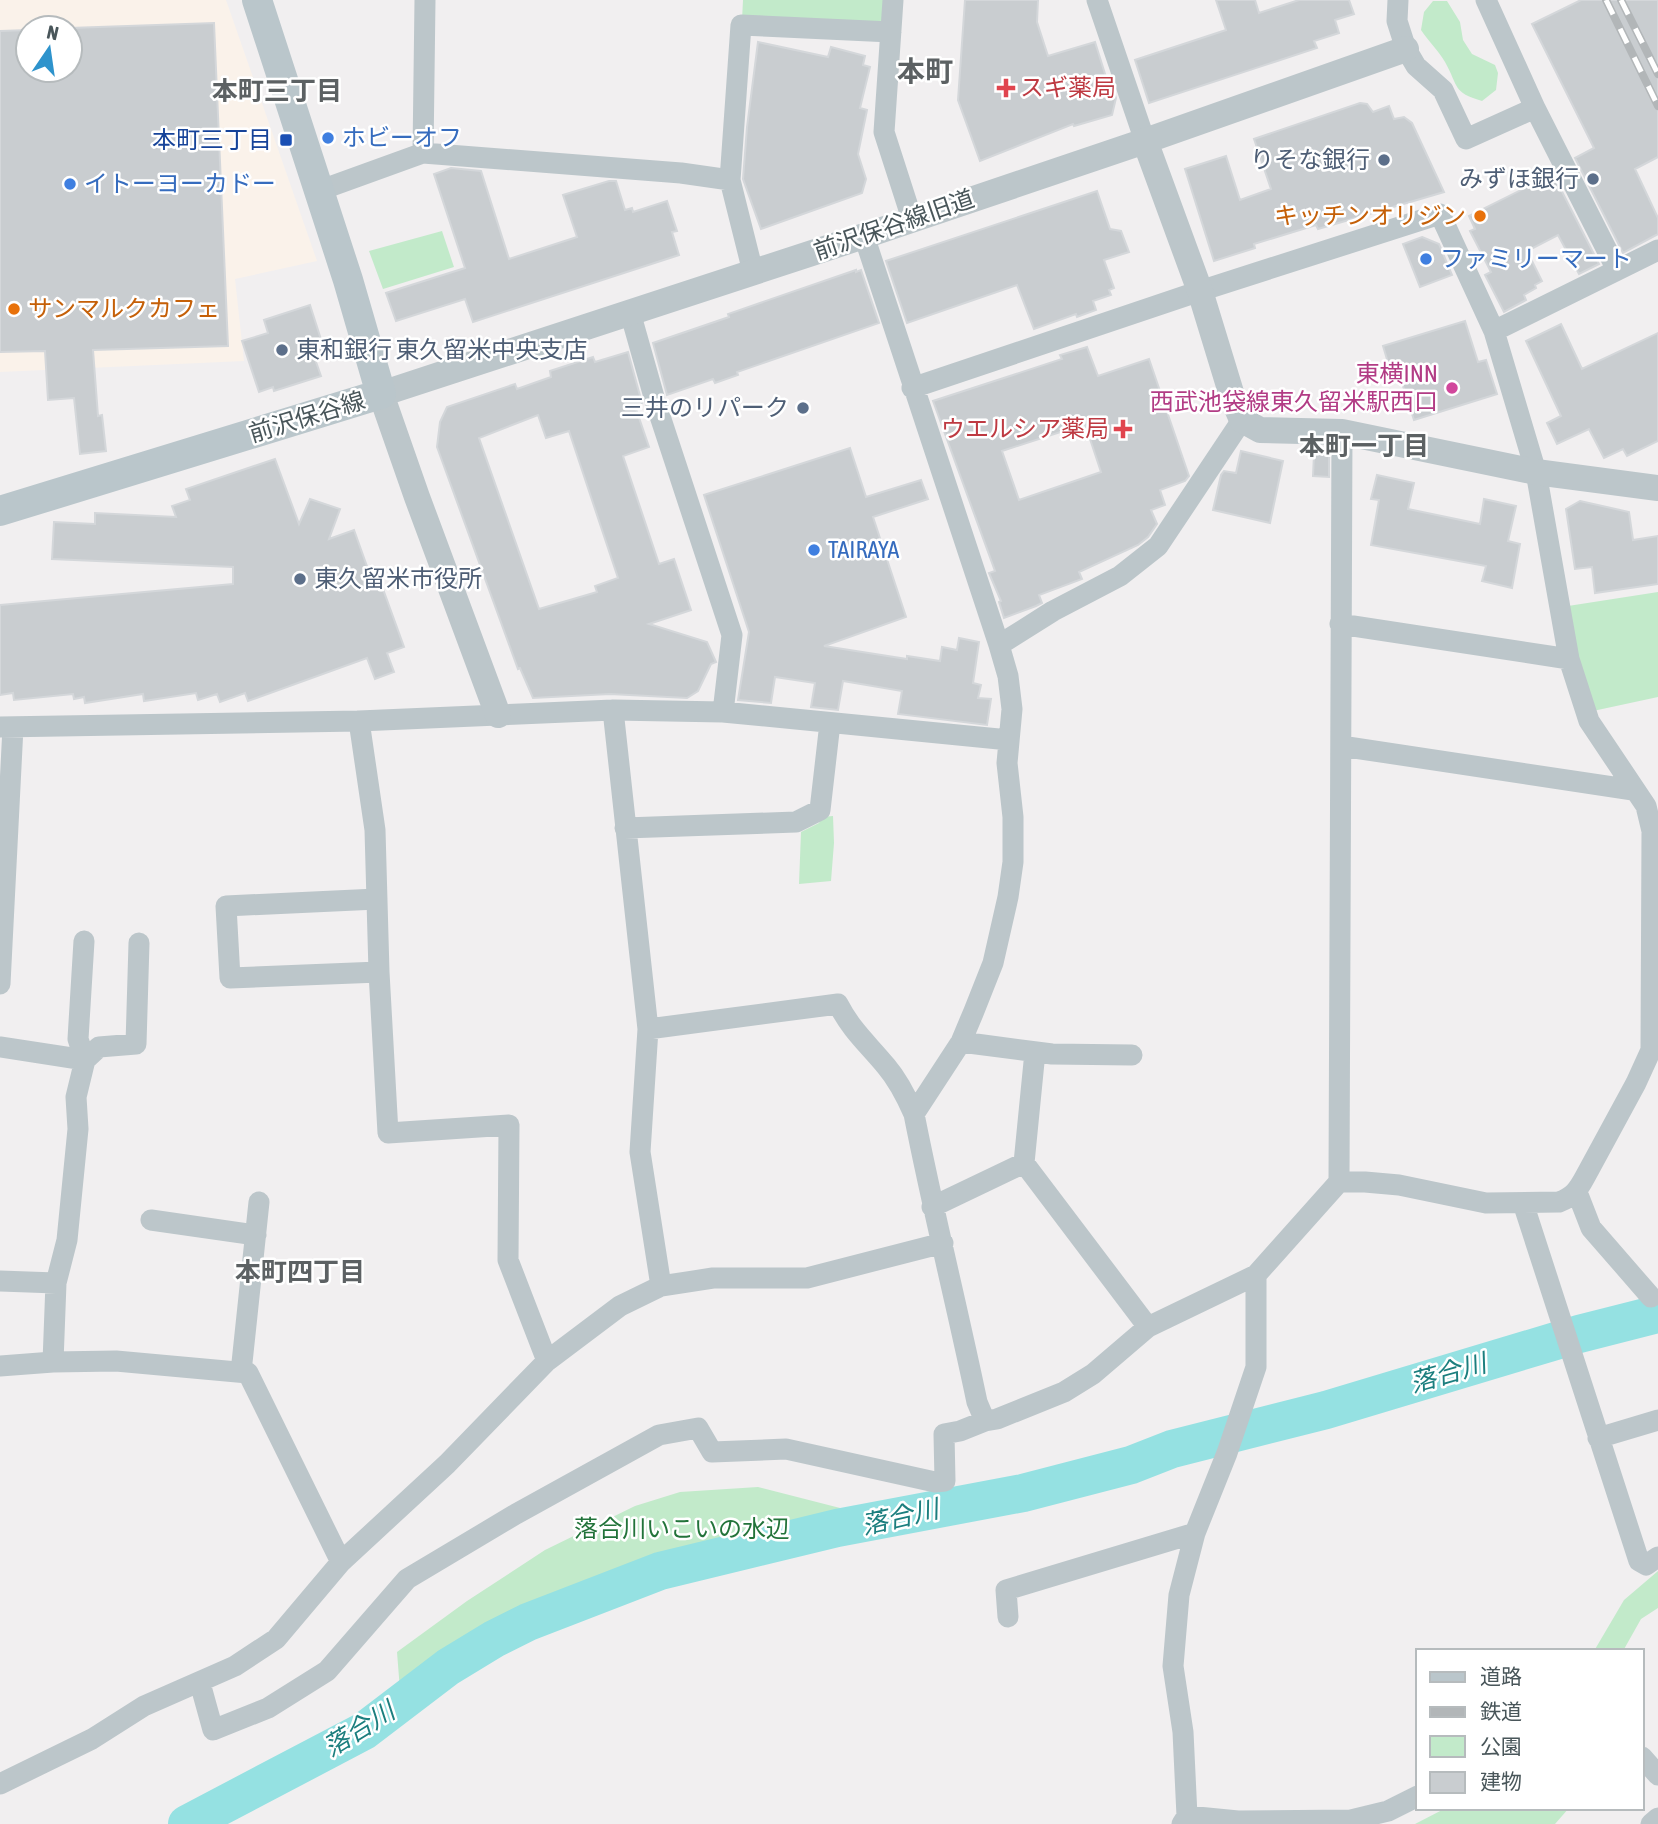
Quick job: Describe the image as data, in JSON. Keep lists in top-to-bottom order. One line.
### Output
{"streets":{"main road":["前沢保谷線"],"street":["前沢保谷線旧道"]},"crossings":[["前沢保谷線旧道","前沢保谷線"]],"districts":["本町","本町三丁目","本町一丁目","本町四丁目"],"water":["落合川"],"parks":["落合川いこいの水辺"],"places":{"health":["スギ薬局","ウエルシア薬局"],"other":["ホビーオフ","りそな銀行","みずほ銀行","イトーヨーカドー","キッチンオリジン","ファミリーマート","サンマルクカフェ","東和銀行 東久留米中央支店","東横INN 西武池袋線東久留米駅西口","三井のリパーク","TAIRAYA","東久留米市役所"],"transit":["本町三丁目"]},"legend":["道路","鉄道","公園","建物"],"north":"top"}
